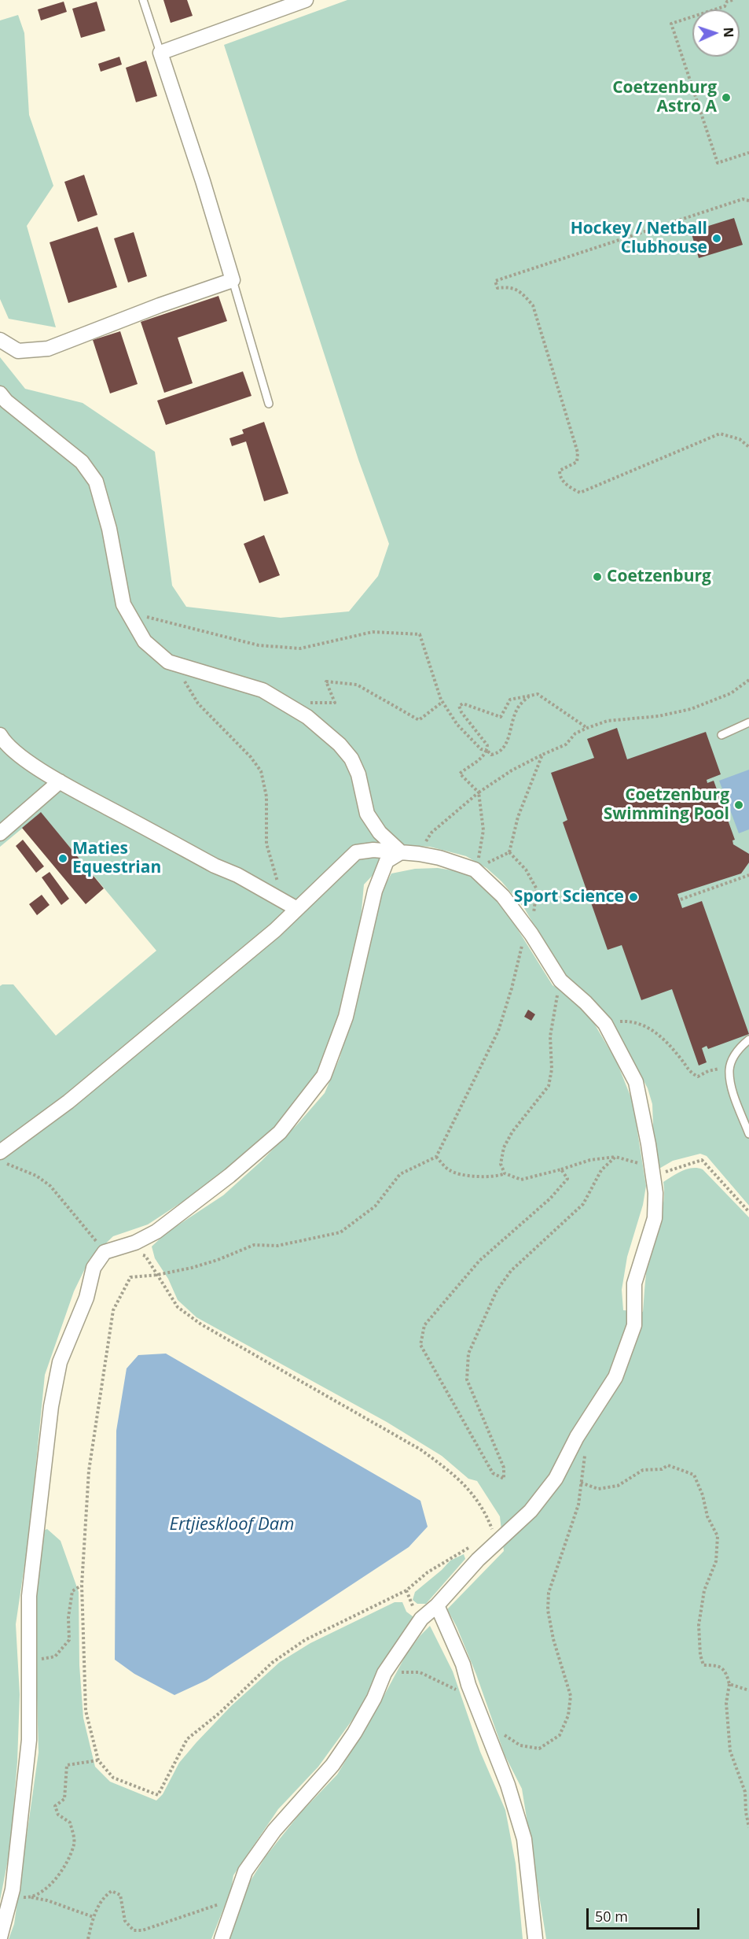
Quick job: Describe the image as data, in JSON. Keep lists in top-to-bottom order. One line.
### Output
{"water":["Ertjieskloof Dam"],"places":["Coetzenburg Astro A","Hockey / Netball Clubhouse","Coetzenburg","Coetzenburg Swimming Pool","Maties Equestrian","Sport Science"],"scale_bar":"50 m","north":"right"}
